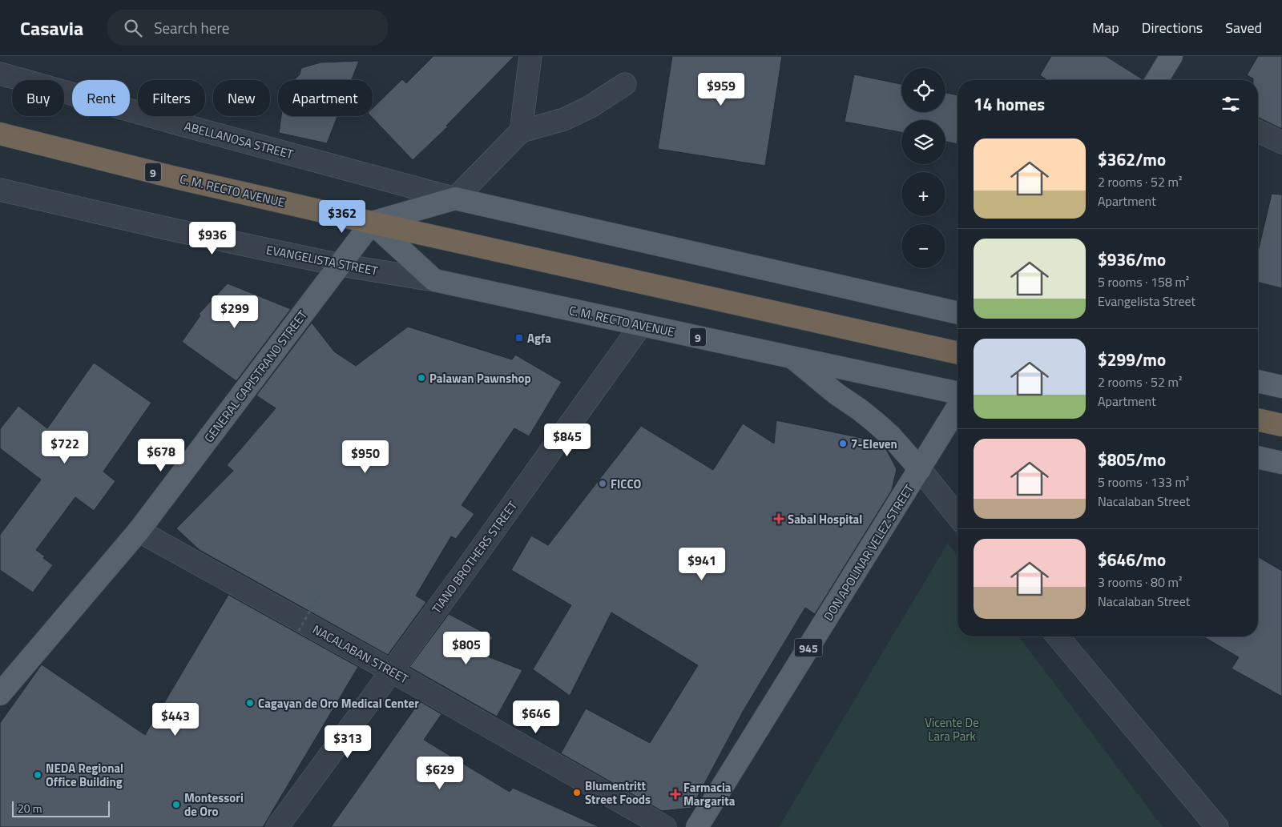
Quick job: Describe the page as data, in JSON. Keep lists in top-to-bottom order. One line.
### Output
{"streets":{"highway":["9","C. M. RECTO AVENUE"],"main road":["GENERAL CAPISTRANO STREET","DON APOLINAR VELEZ STREET","945"],"street":["ABELLANOSA STREET","EVANGELISTA STREET","TIANO BROTHERS STREET","NACALABAN STREET"]},"crossings":[["ABELLANOSA STREET","C. M. RECTO AVENUE"],["C. M. RECTO AVENUE","EVANGELISTA STREET"],["C. M. RECTO AVENUE","GENERAL CAPISTRANO STREET"],["C. M. RECTO AVENUE","TIANO BROTHERS STREET"],["EVANGELISTA STREET","GENERAL CAPISTRANO STREET"],["GENERAL CAPISTRANO STREET","NACALABAN STREET"],["TIANO BROTHERS STREET","NACALABAN STREET"]],"parks":["Vicente De Lara Park"],"places":{"transit":["Agfa"],"other":["Palawan Pawnshop","7-Eleven","FICCO","Cagayan de Oro Medical Center","NEDA Regional Office Building","Blumentritt Street Foods","Montessori de Oro"],"health":["Sabal Hospital","Farmacia Margarita"]},"scale_bar":"20 m","page":{"header":"Casavia","search":"Search here","nav":["Map","Directions","Saved"],"map_buttons":["+","−"],"price":["$959","$362","$936","$299","$845","$722","$678","$950","$941","$805","$646","$443","$313","$629"],"chip":["Buy","Rent","Filters","New","Apartment"],"heading":"14 homes","list":[{"name":"$362/mo","note":"2 rooms · 52 m² · Apartment"},{"name":"$936/mo","note":"5 rooms · 158 m² · Evangelista Street"},{"name":"$299/mo","note":"2 rooms · 52 m² · Apartment"},{"name":"$805/mo","note":"5 rooms · 133 m² · Nacalaban Street"},{"name":"$646/mo","note":"3 rooms · 80 m² · Nacalaban Street"}],"scale":"20 m"}}
